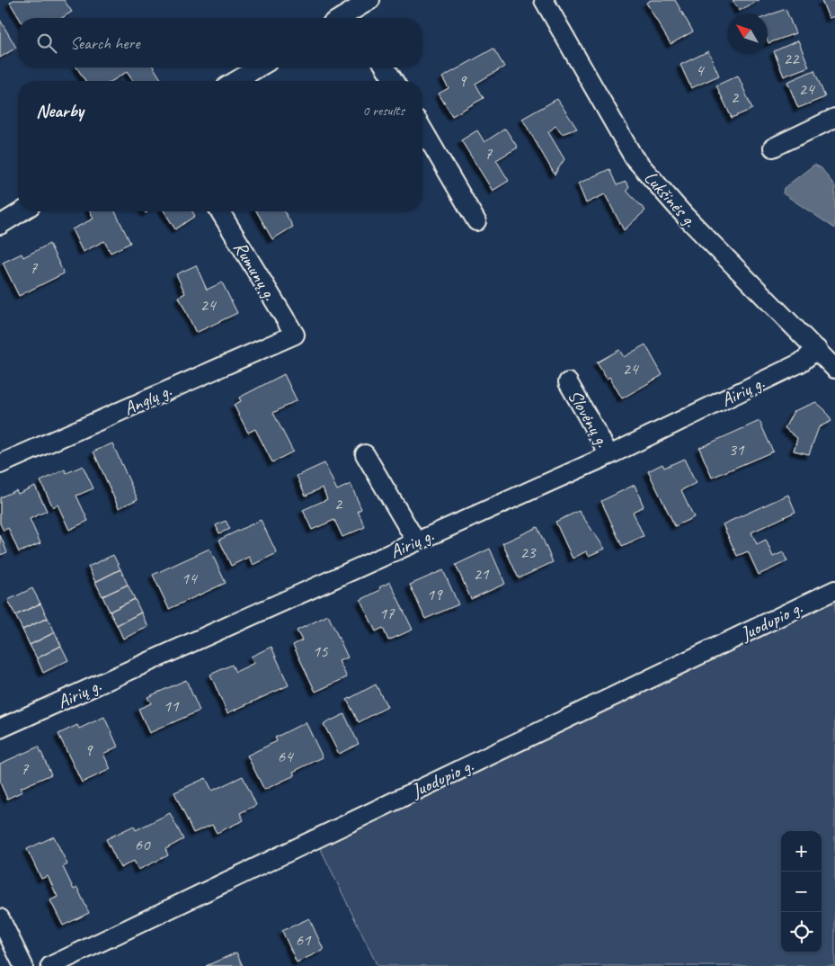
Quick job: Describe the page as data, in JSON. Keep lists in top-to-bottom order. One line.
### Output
{"streets":{"street":["Lukšinės g.","Rumunų g.","Airių g.","Anglų g.","Slovėnų g.","Juodupio g."]},"crossings":[["Lukšinės g.","Airių g."],["Rumunų g.","Anglų g."],["Airių g.","Slovėnų g."]],"house_numbers":["22","4","9","24","2","7","7","24","24","31","2","23","21","14","19","17","15","11","9","64","7","60","61"],"north":"top left","page":{"search":"Search here","heading":["Nearby","0 results"],"map_buttons":["+","−"]}}
